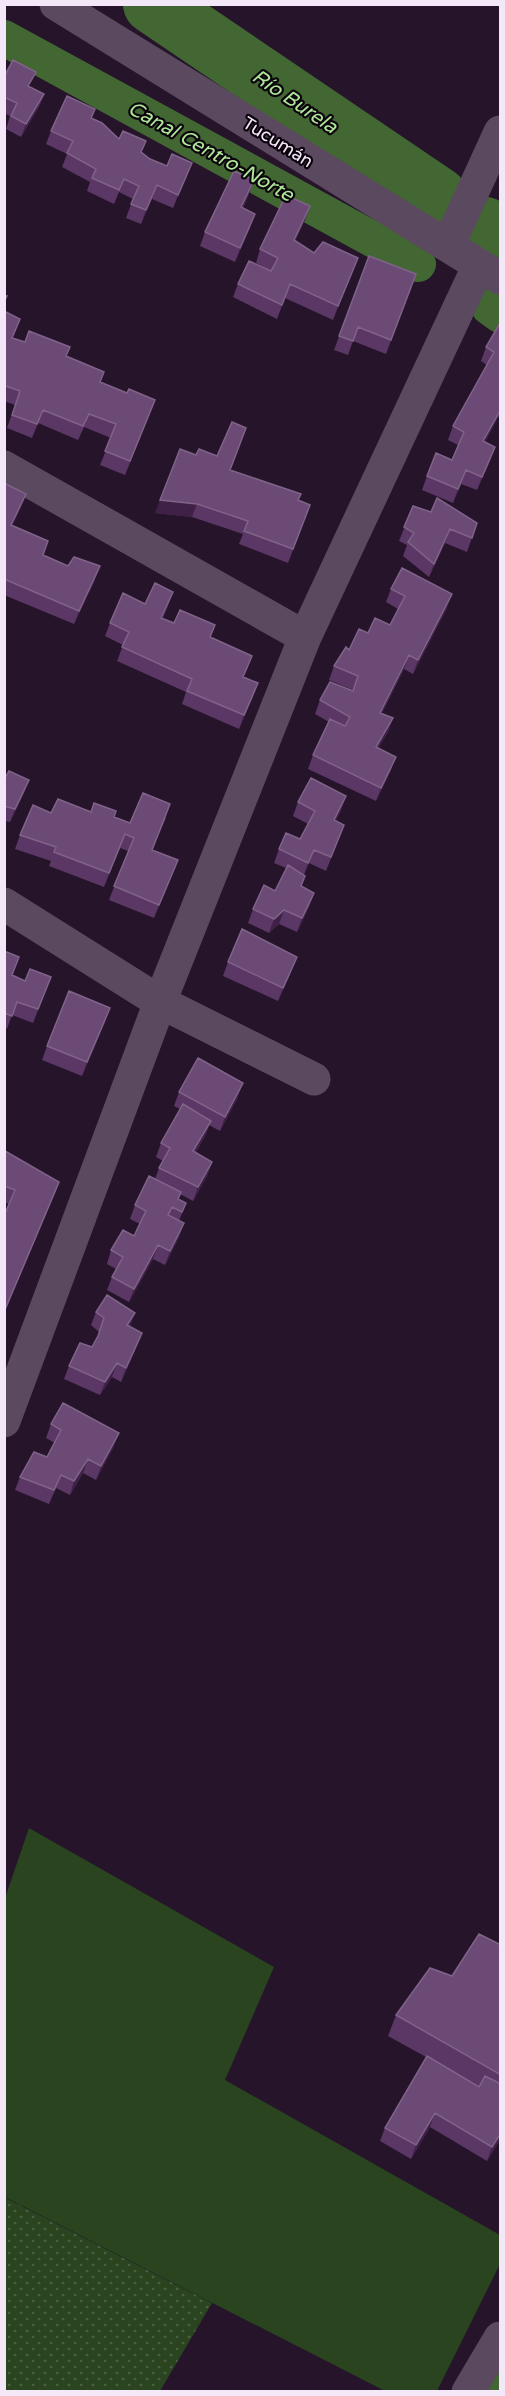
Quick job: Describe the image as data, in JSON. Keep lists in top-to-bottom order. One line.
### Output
{"streets":{"street":["Tucumán"]},"water":["Río Burela","Canal Centro-Norte"]}
